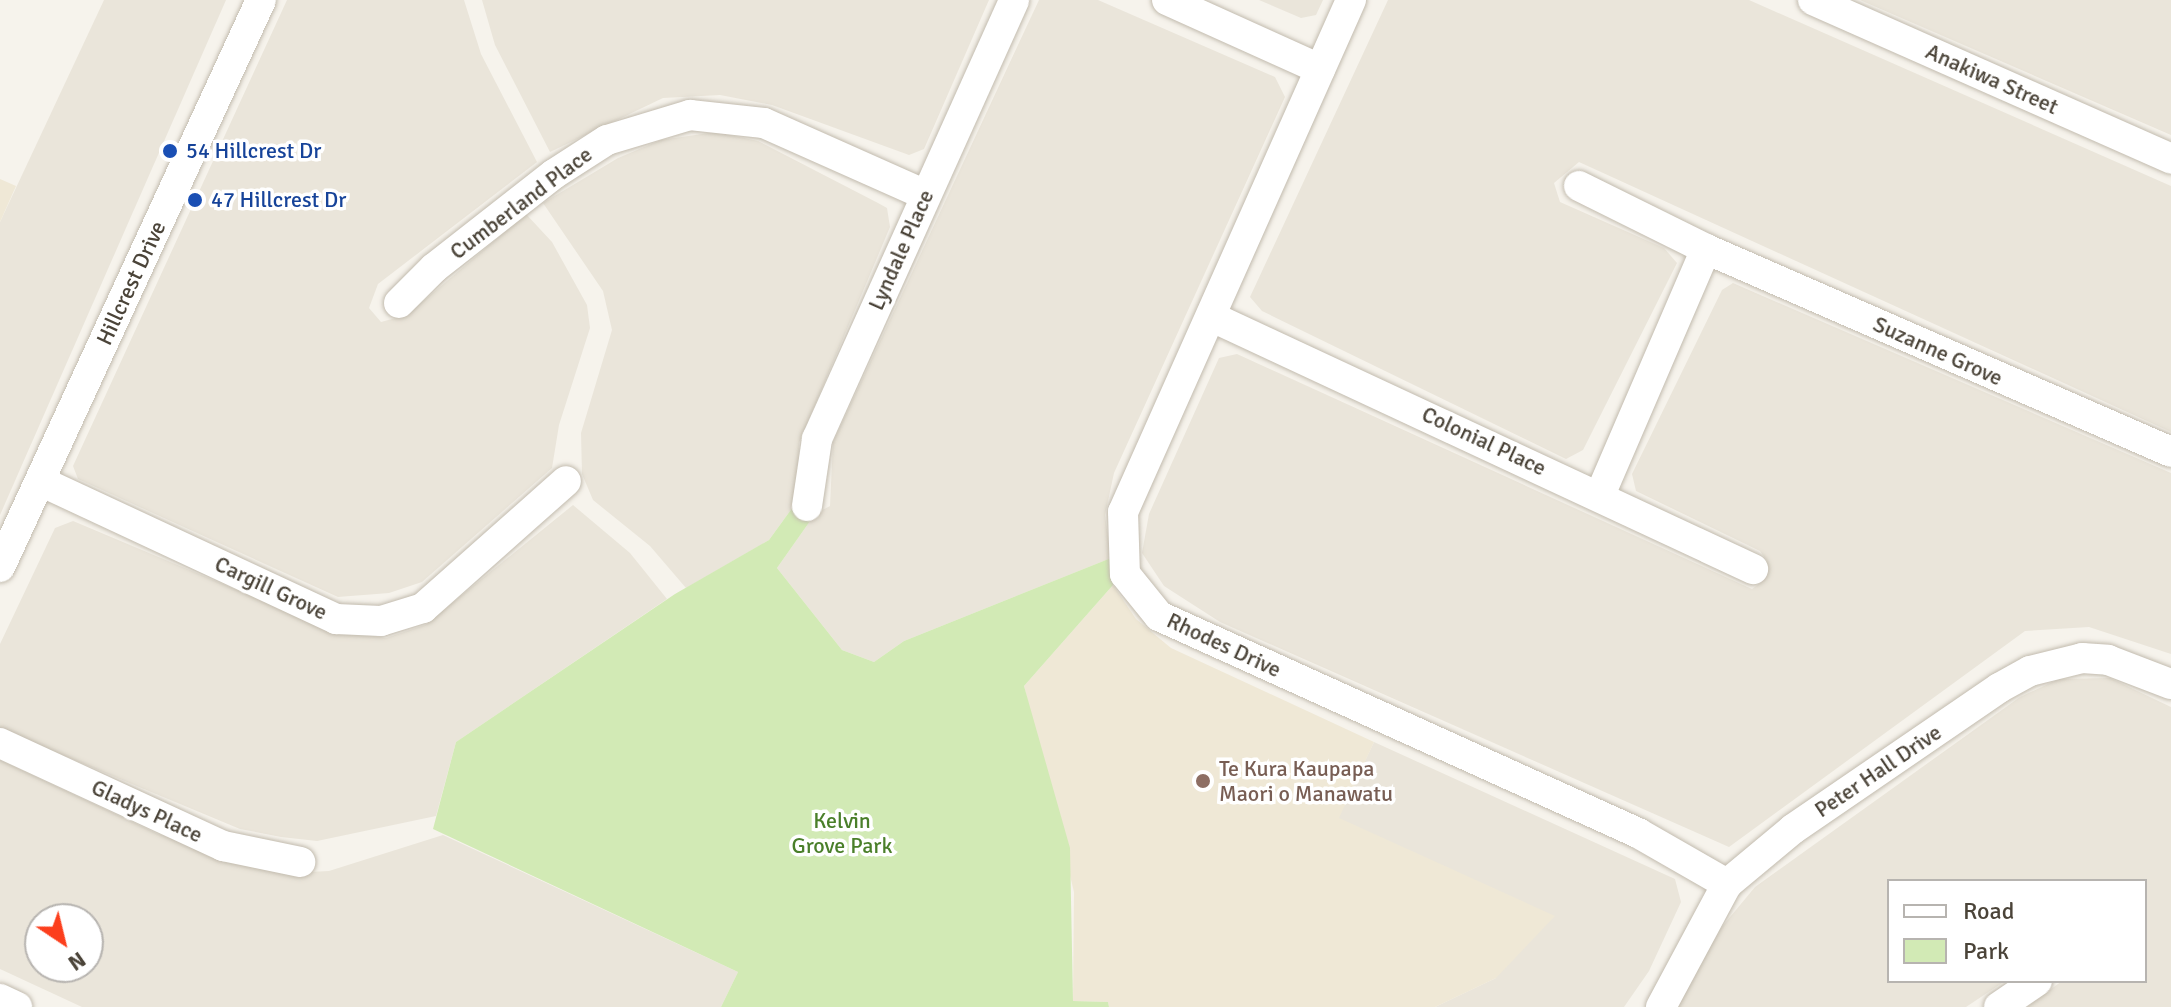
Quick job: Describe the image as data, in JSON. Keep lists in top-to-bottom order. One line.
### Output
{"streets":{"street":["Anakiwa Street","Cumberland Place","Lyndale Place","Hillcrest Drive","Suzanne Grove","Colonial Place","Cargill Grove","Rhodes Drive","Peter Hall Drive","Gladys Place"]},"crossings":[["Cumberland Place","Lyndale Place"],["Hillcrest Drive","Cargill Grove"],["Colonial Place","Rhodes Drive"],["Rhodes Drive","Peter Hall Drive"]],"parks":["Kelvin Grove Park"],"places":["54 Hillcrest Dr","47 Hillcrest Dr","Te Kura Kaupapa Maori o Manawatu"],"legend":["Road","Park"],"north":"bottom right"}
